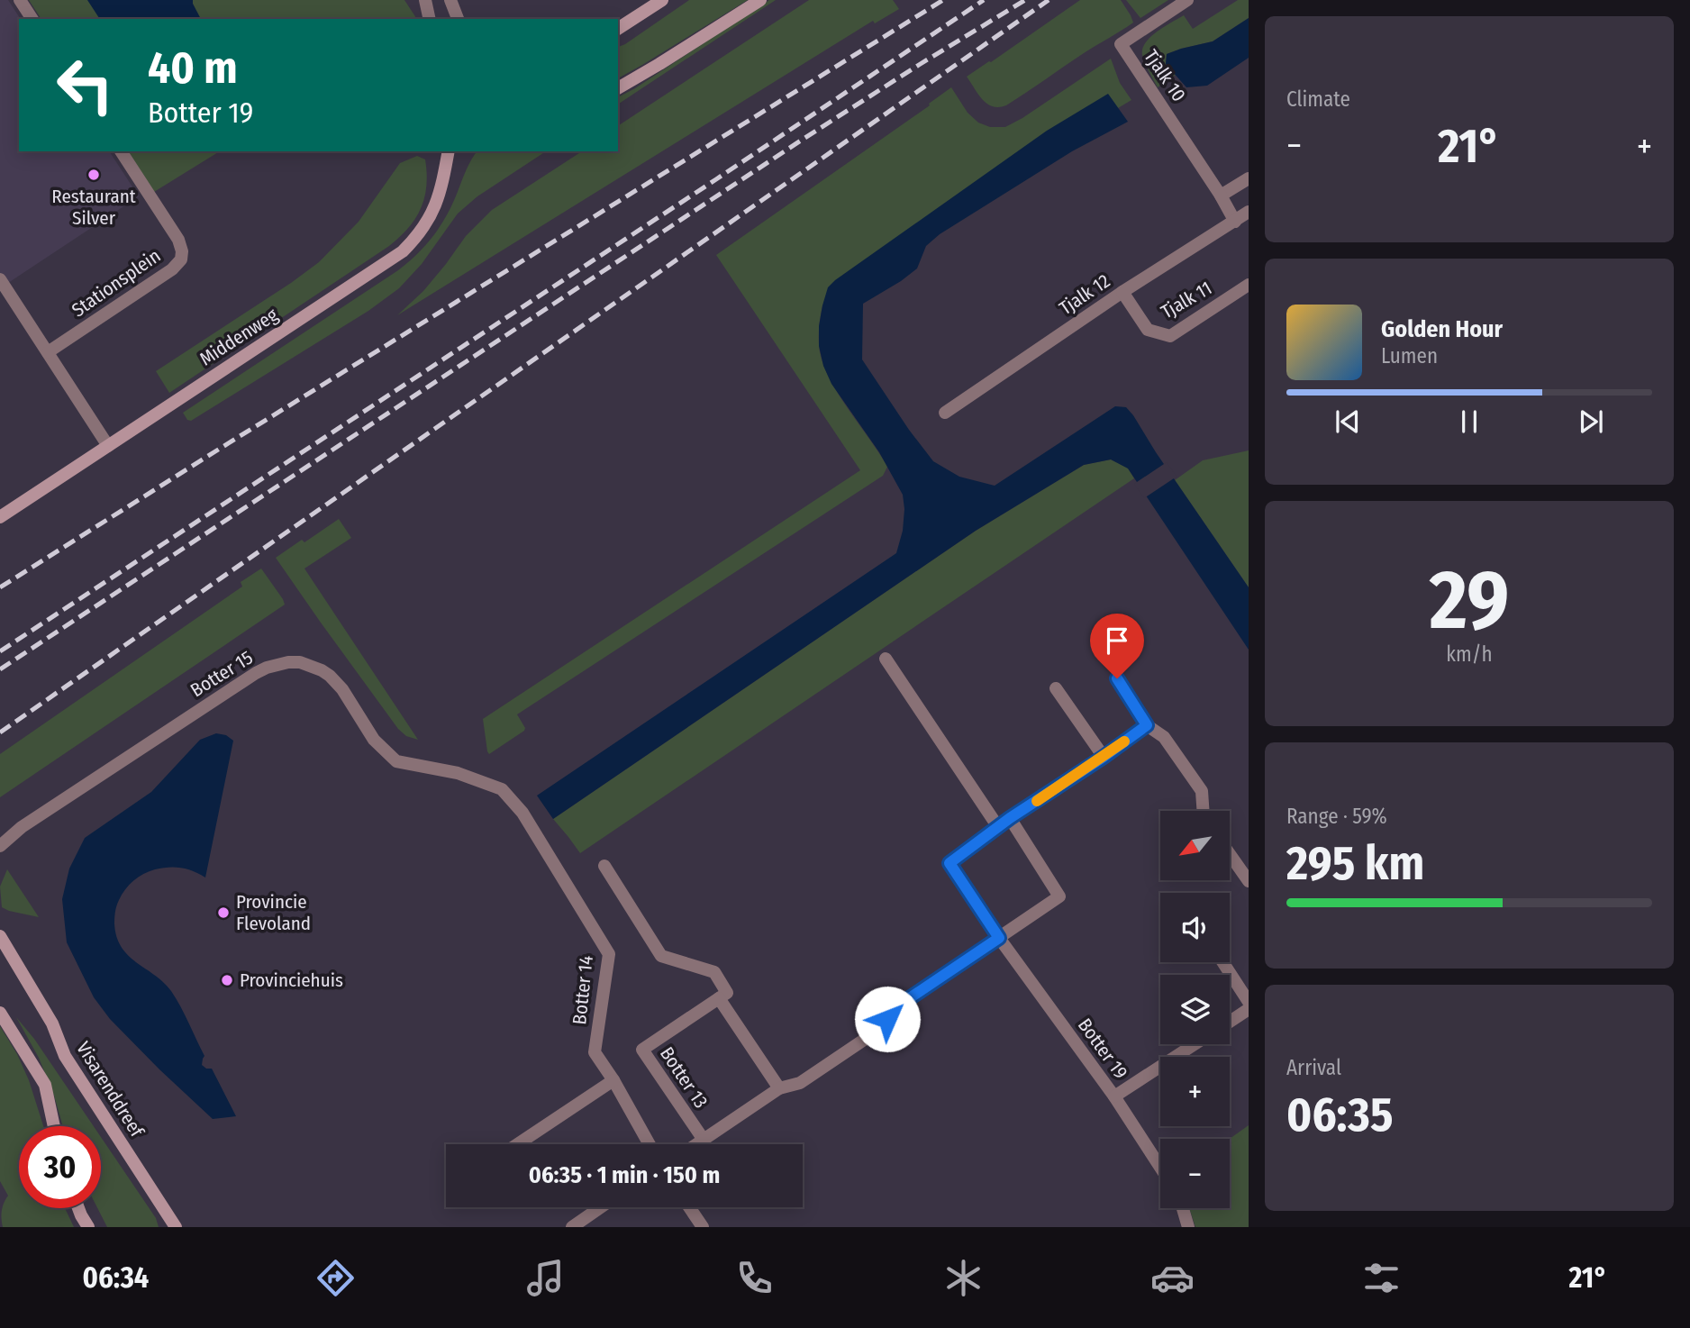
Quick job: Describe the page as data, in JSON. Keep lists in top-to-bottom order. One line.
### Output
{"streets":{"main road":["Middenweg","Visarenddreef"],"street":["Tjalk 10","Stationsplein","Tjalk 12","Tjalk 11","Botter 15","Botter 14","Botter 19","Botter 13"]},"crossings":[["Tjalk 10","Tjalk 12"],["Tjalk 12","Tjalk 11"],["Botter 15","Botter 14"],["Botter 19","Botter 13"]],"places":["Restaurant Silver","Provincie Flevoland","Provinciehuis"],"north":"bottom left","page":{"tile":["Climate",["29","km/h"],["Range · 59%","295 km"],["Arrival","06:35"]],"turn":["40 m","Botter 19"],"heat":["−","21°","+"],"song":["Golden Hour","Lumen"],"map_buttons":["+","−"],"limit":"30","trip":"06:35 · 1 min · 150 m","tabs":["06:34","21°"]}}
